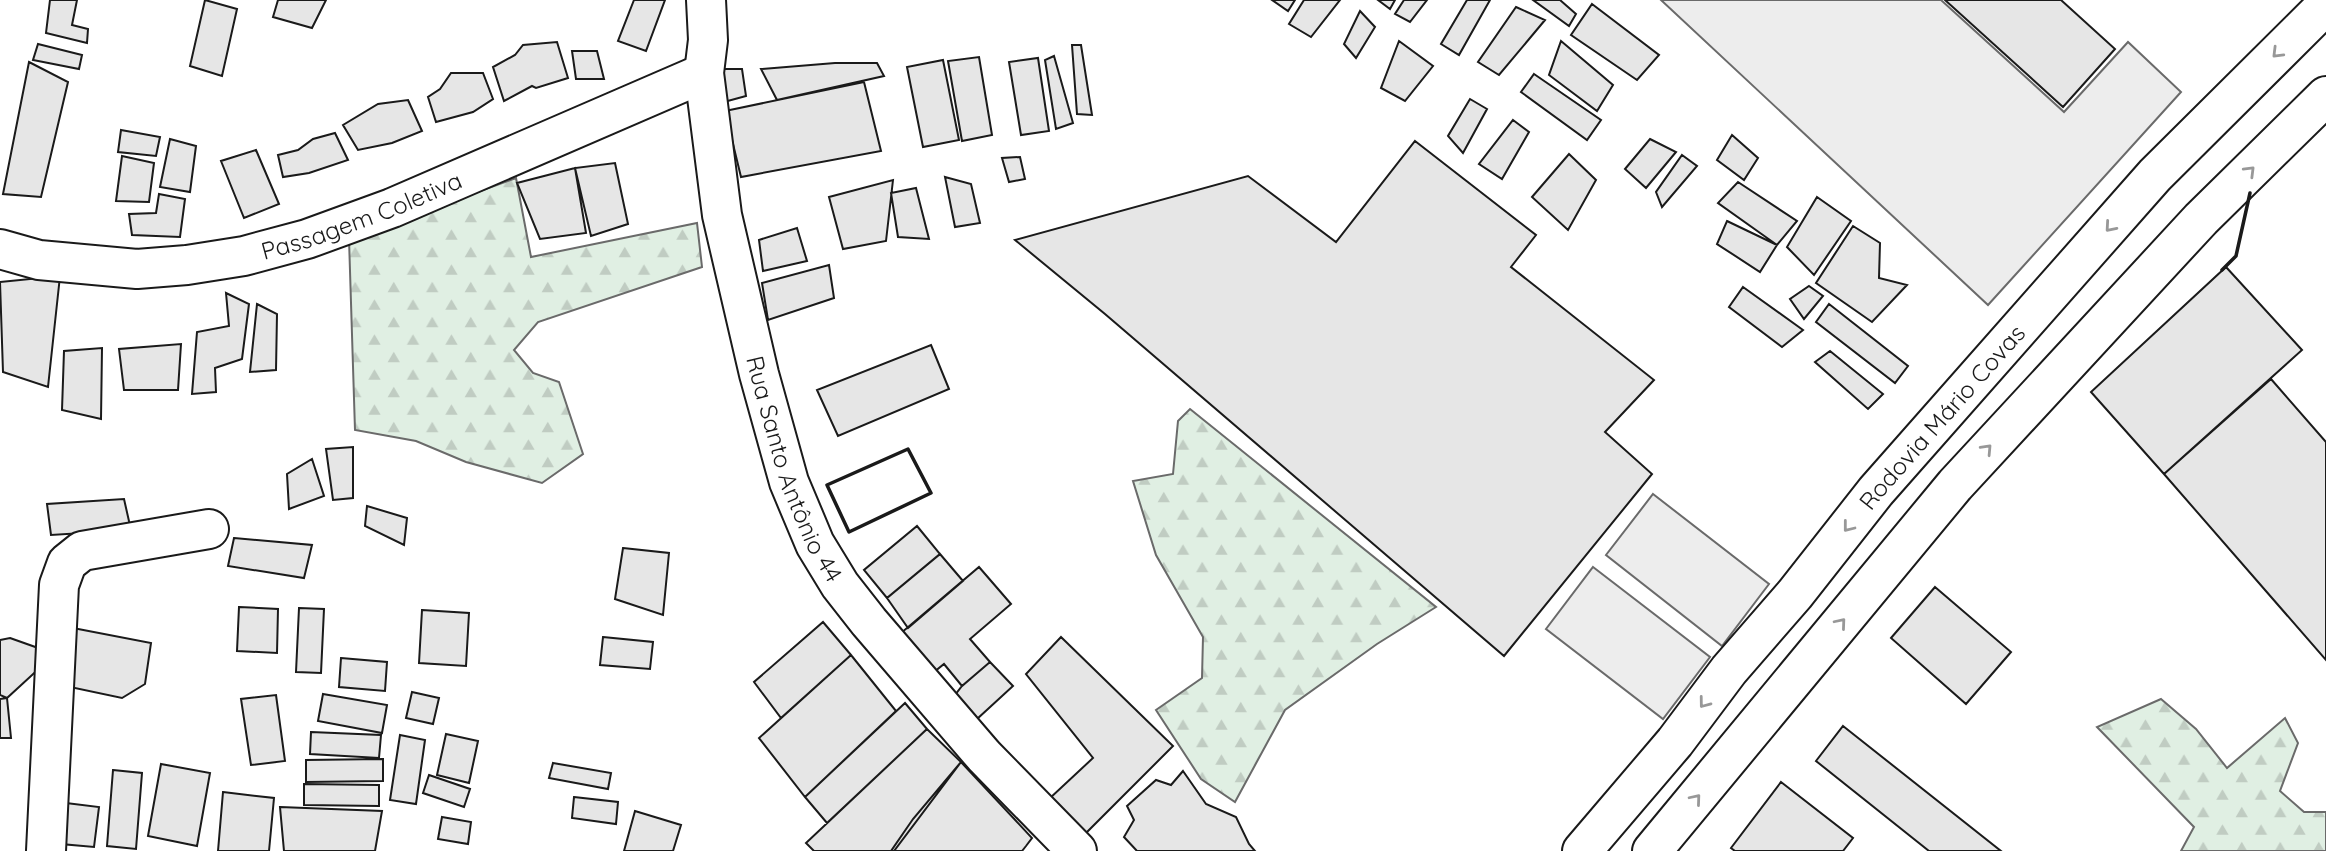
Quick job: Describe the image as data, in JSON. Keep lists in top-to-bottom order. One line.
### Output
{"streets":{"street":["Passagem Coletiva","Rodovia Mário Covas","Rua Santo Antônio 44"]},"crossings":[["Passagem Coletiva","Rua Santo Antônio 44"]]}
